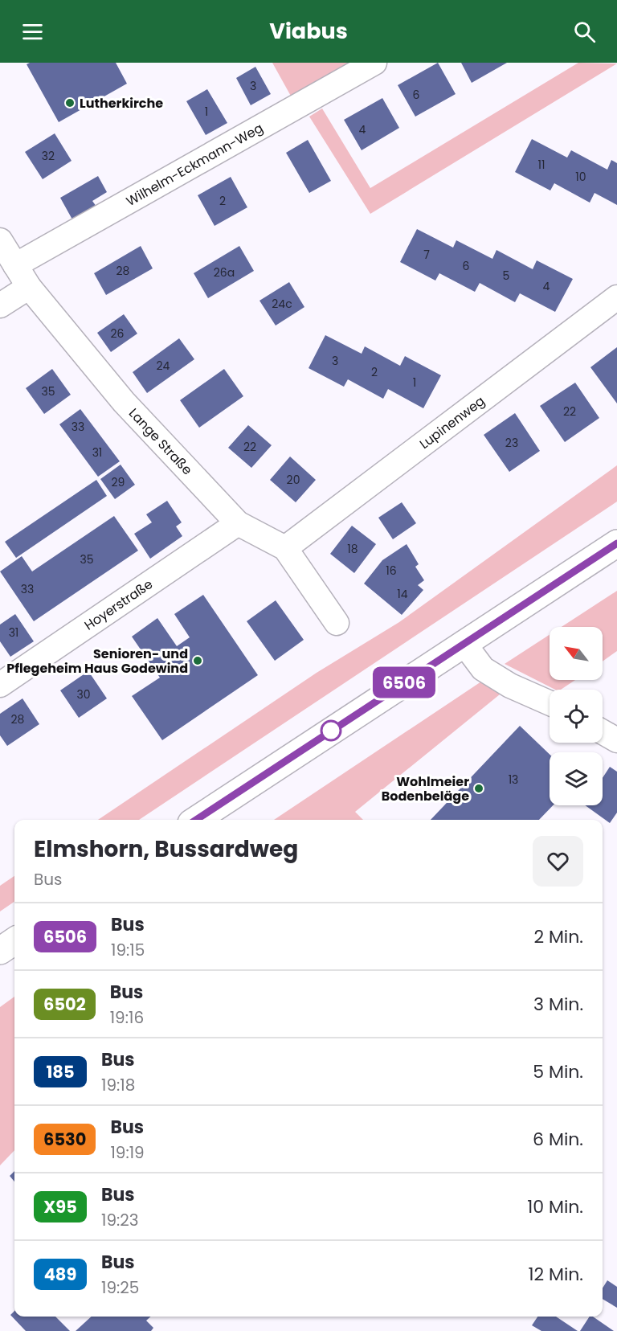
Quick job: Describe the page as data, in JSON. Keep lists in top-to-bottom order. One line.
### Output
{"streets":{"street":["Wilhelm-Eckmann-Weg","Lupinenweg","Lange Straße","Hoyerstraße"]},"crossings":[["Wilhelm-Eckmann-Weg","Lange Straße"],["Lupinenweg","Lange Straße"],["Lange Straße","Hoyerstraße"]],"places":["Lutherkirche","Senioren- und Pflegeheim Haus Godewind","Wohlmeier Bodenbeläge"],"lines":["bus line 6506"],"house_numbers":["3","6","1","4","32","11","10","2","7","6","28","26a","5","4","24c","26","3","24","2","1","35","22","33","23","22","31","20","29","18","35","16","33","14","31","30","28","13"],"north":"top left","page":{"header":"Viabus","on_map":"6506","heading":["Elmshorn, Bussardweg","Bus"],"list":[{"mark":"6506","name":"Bus","note":"19:15","value":"2 Min."},{"mark":"6502","name":"Bus","note":"19:16","value":"3 Min."},{"mark":"185","name":"Bus","note":"19:18","value":"5 Min."},{"mark":"6530","name":"Bus","note":"19:19","value":"6 Min."},{"mark":"X95","name":"Bus","note":"19:23","value":"10 Min."},{"mark":"489","name":"Bus","note":"19:25","value":"12 Min."}]}}
